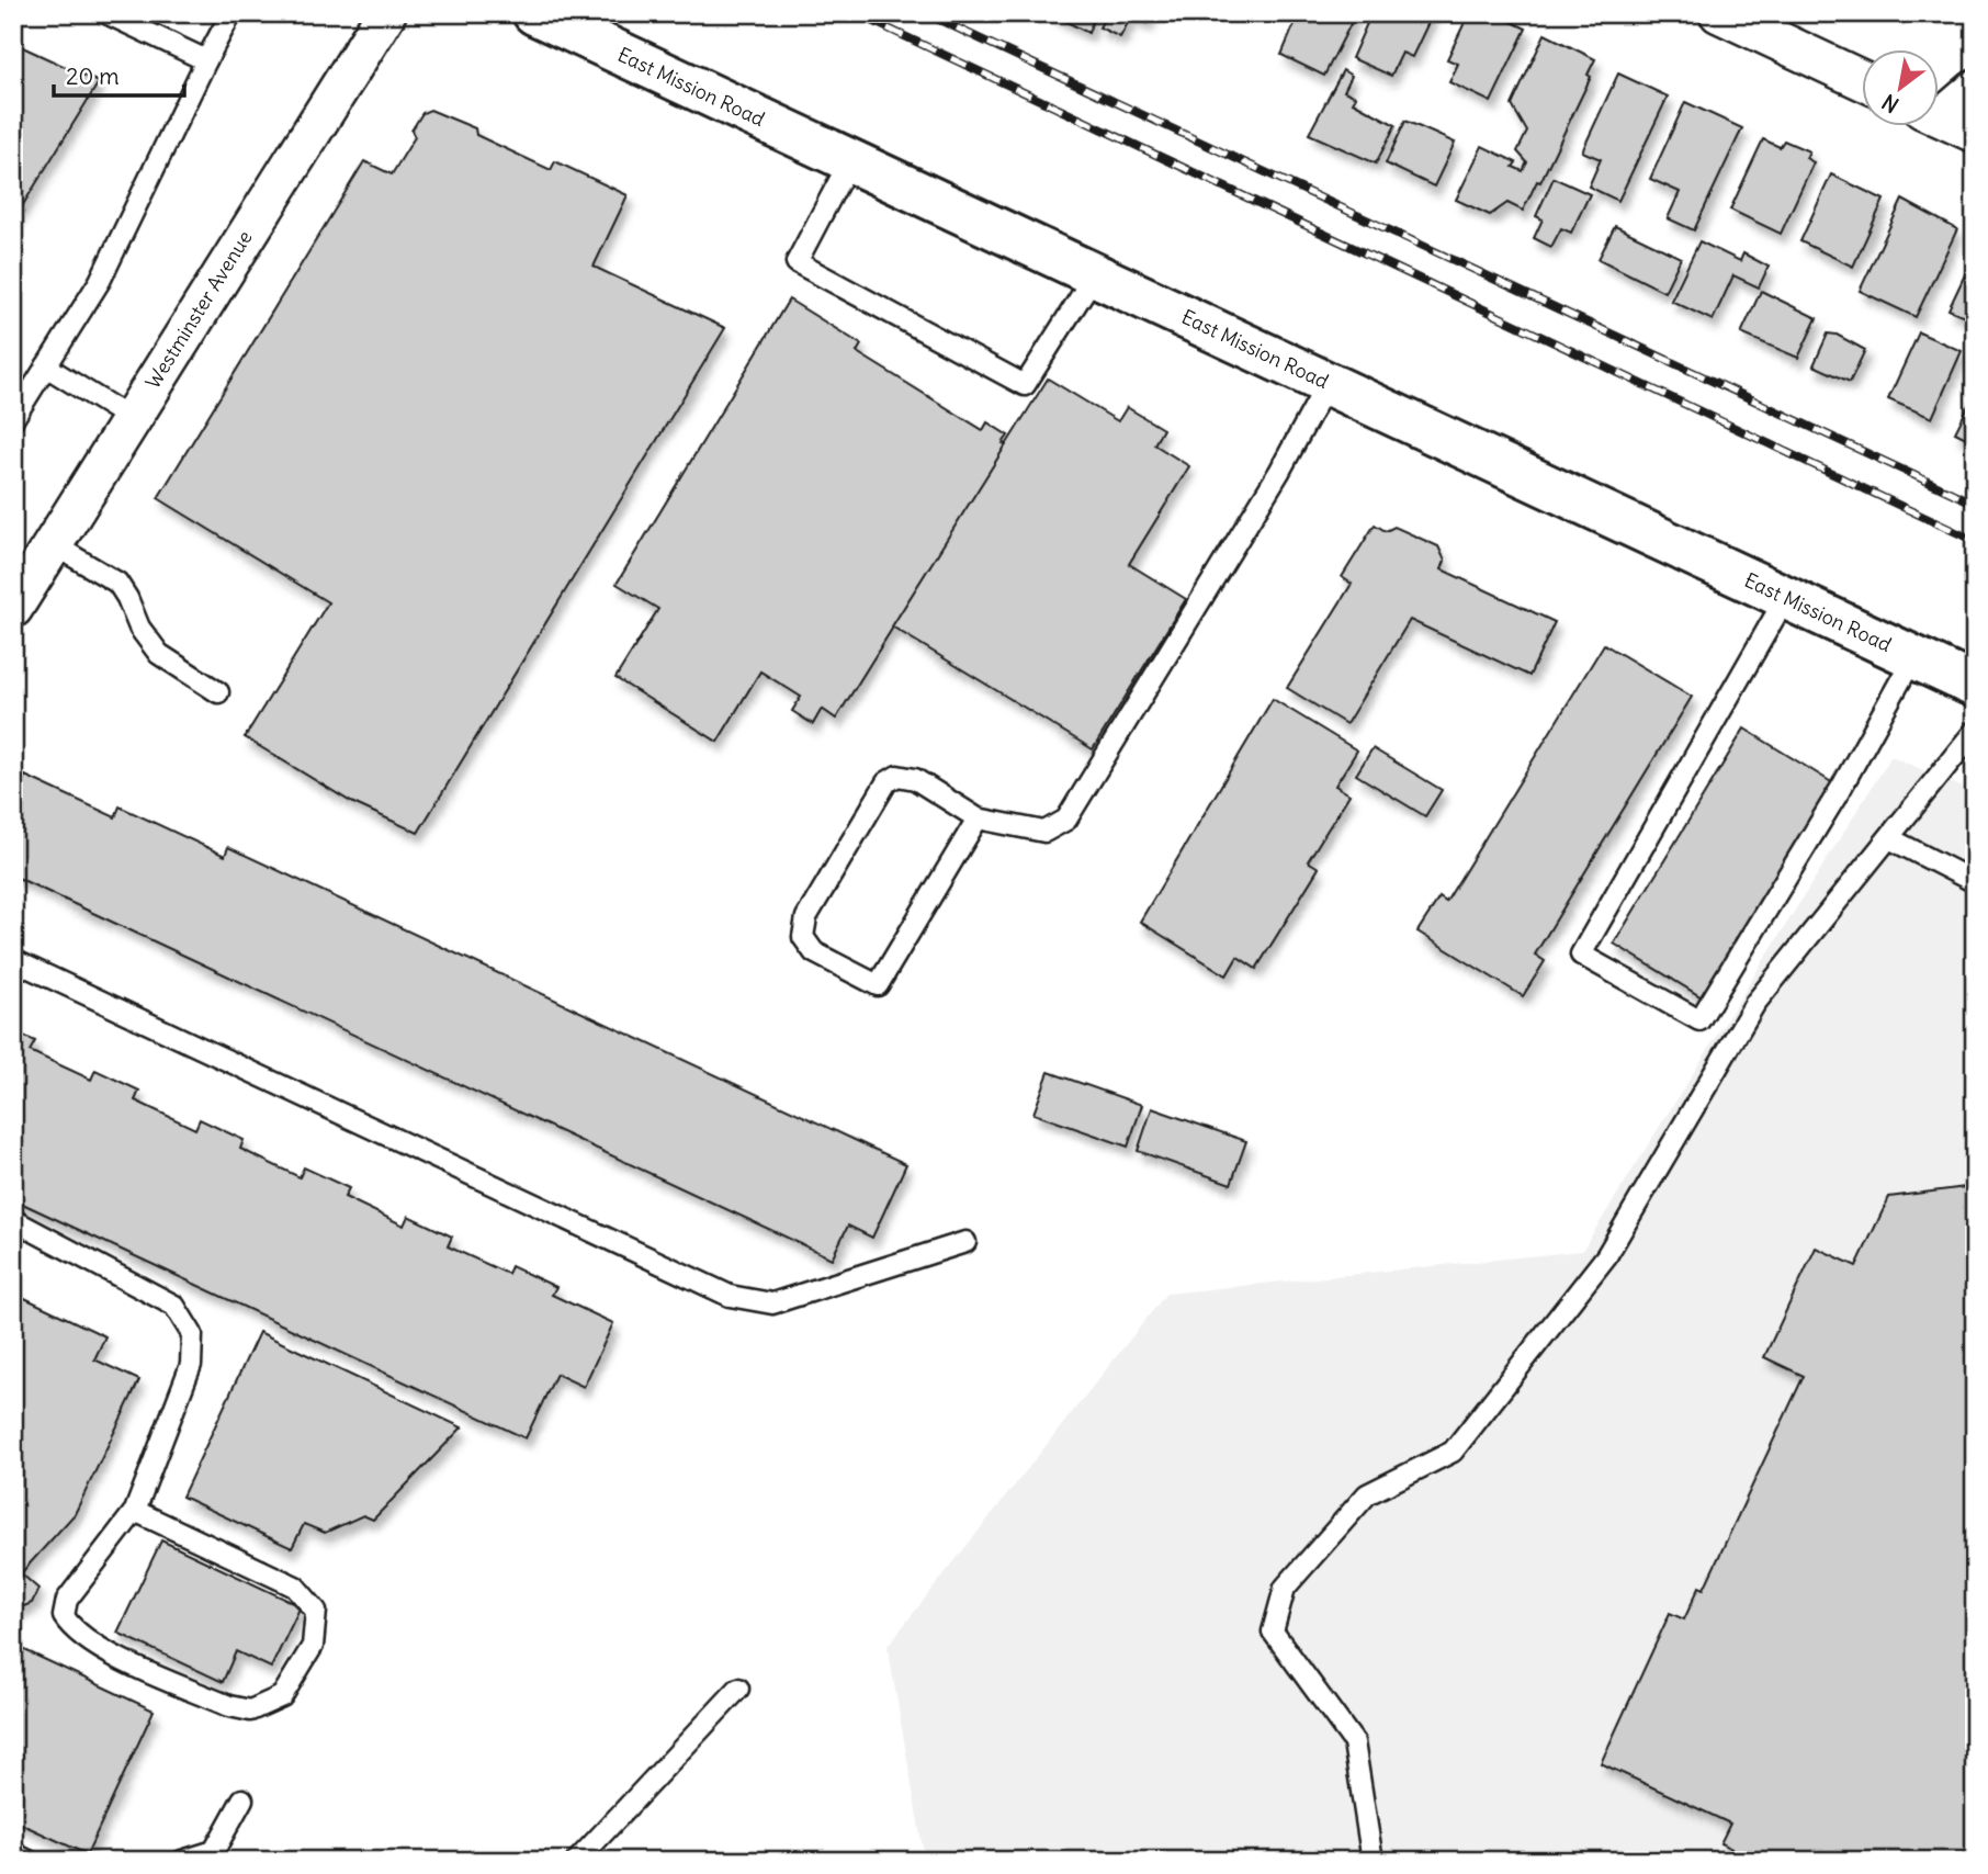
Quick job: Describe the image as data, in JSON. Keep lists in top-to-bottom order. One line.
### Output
{"streets":{"main road":["East Mission Road"],"street":["Westminster Avenue"]},"scale_bar":"20 m","north":"bottom left"}
